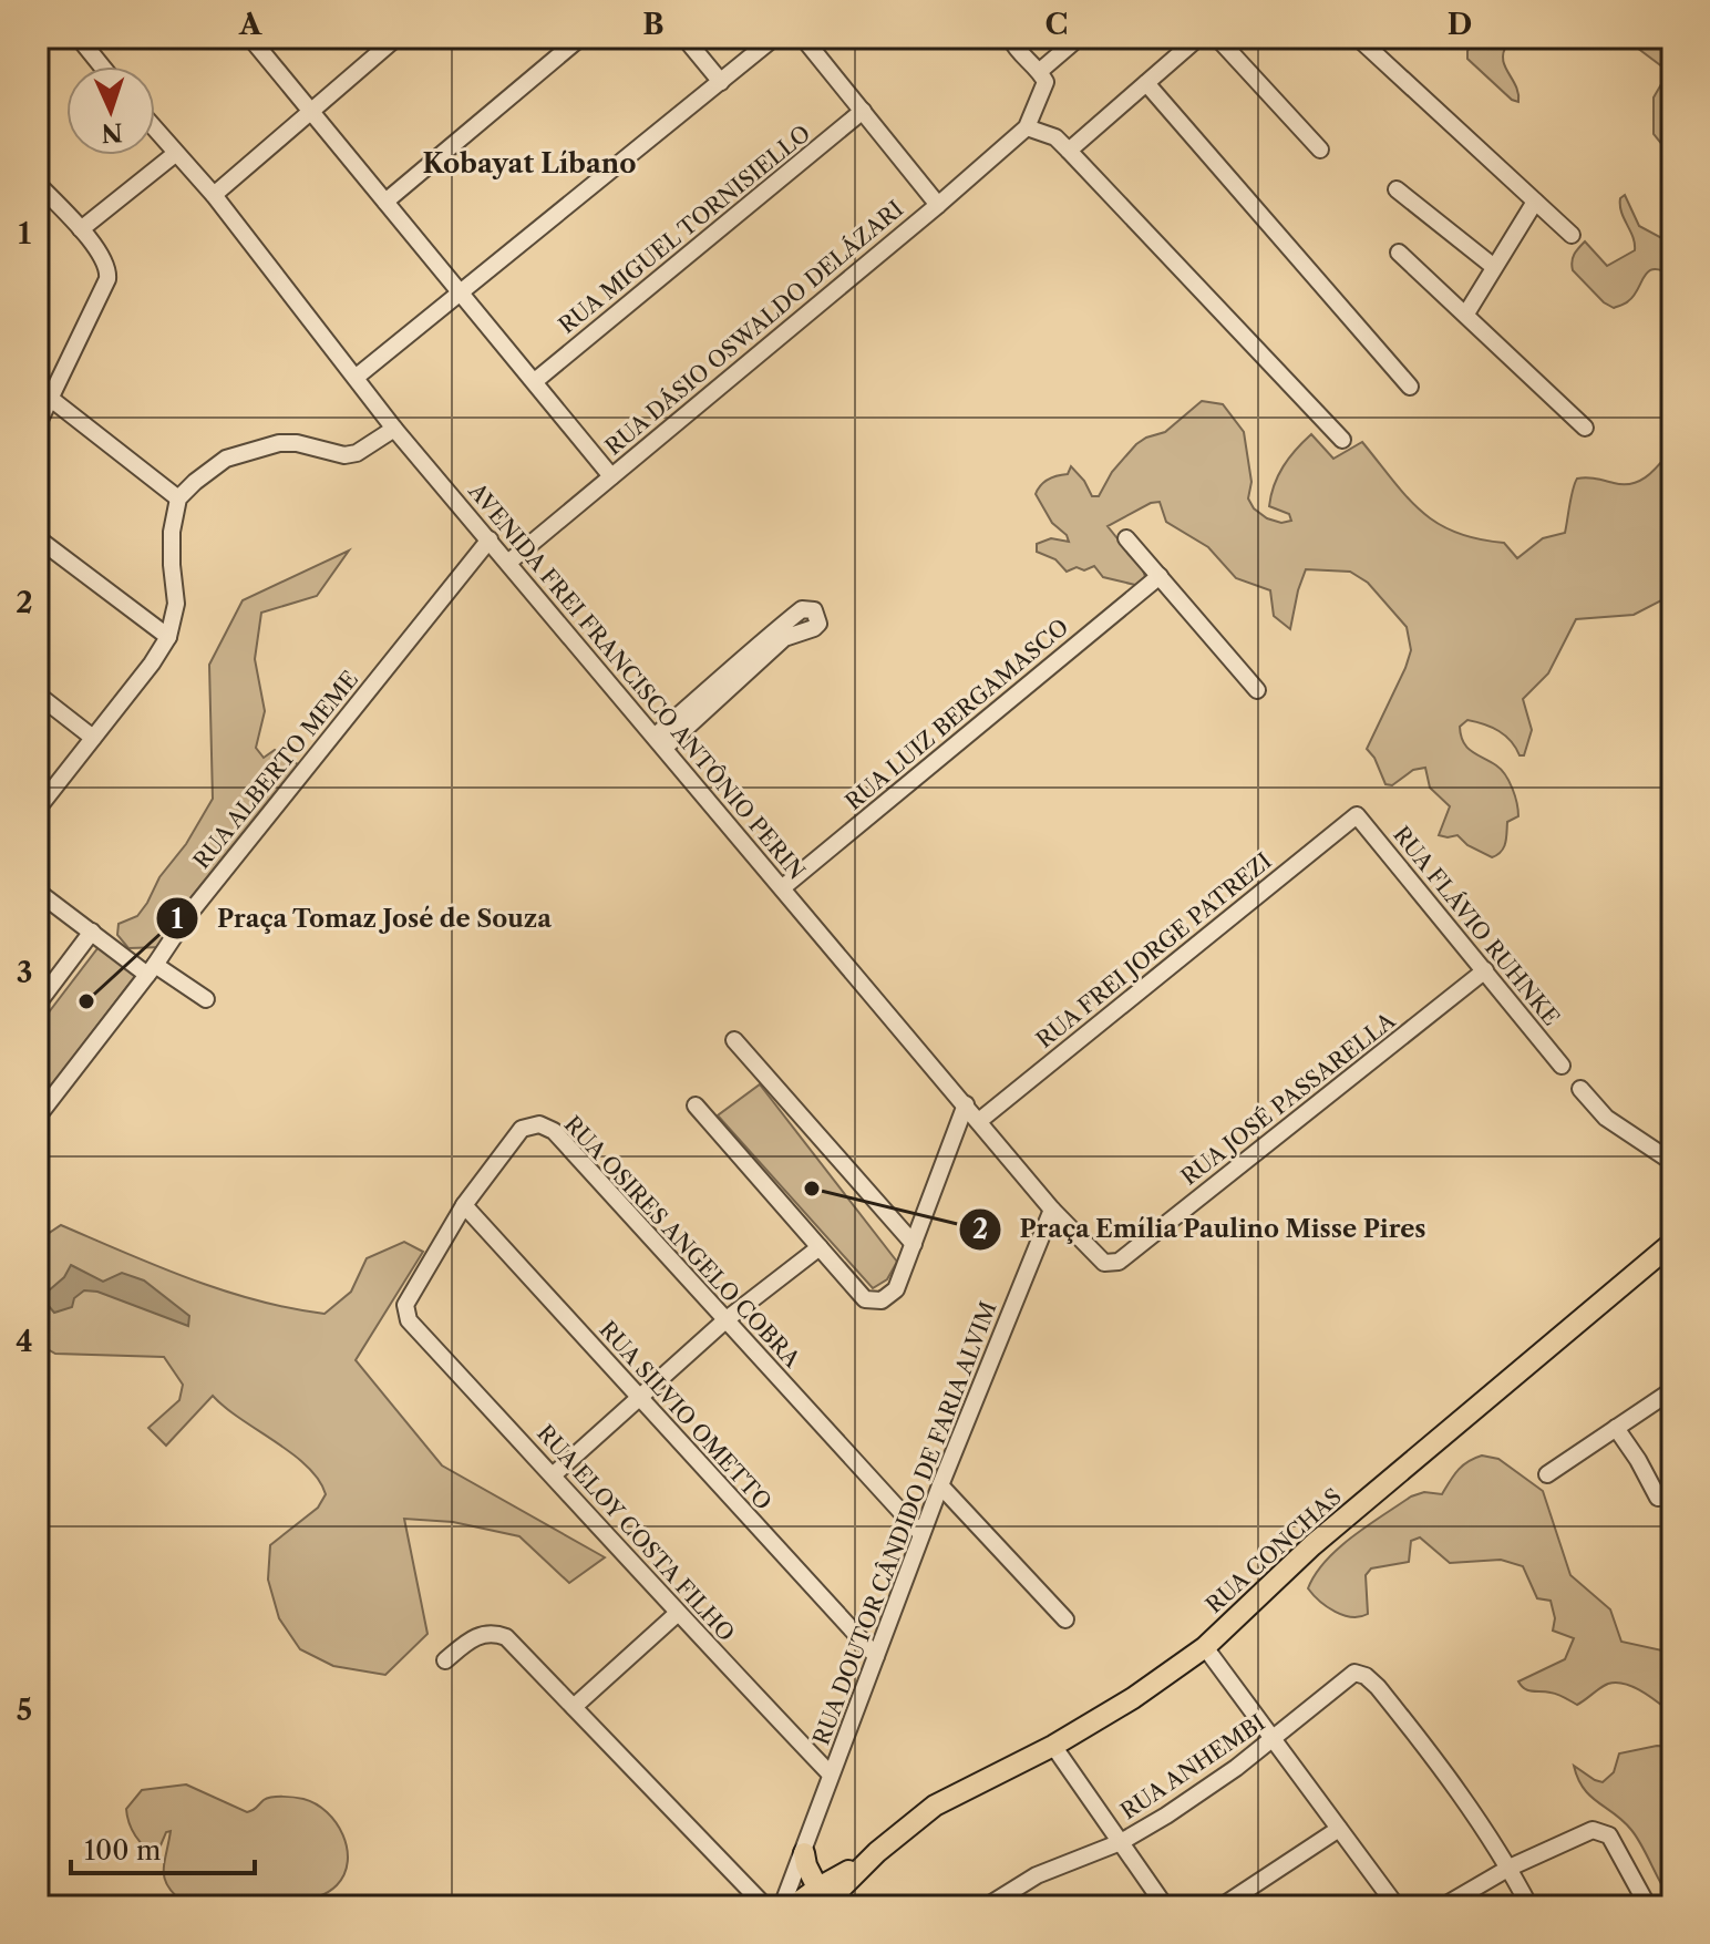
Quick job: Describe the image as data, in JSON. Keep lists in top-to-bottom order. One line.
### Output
{"streets":{"main road":["RUA CONCHAS"],"street":["RUA MIGUEL TORNISIELLO","RUA DÁSIO OSWALDO DELÁZARI","AVENIDA FREI FRANCISCO ANTÔNIO PERIN","RUA LUIZ BERGAMASCO","RUA ALBERTO MEME","RUA FLÁVIO RUHNKE","RUA FREI JORGE PATREZI","RUA JOSÉ PASSARELLA","RUA OSIRES ANGELO COBRA","RUA SILVIO OMETTO","RUA DOUTOR CÂNDIDO DE FARIA ALVIM","RUA ELOY COSTA FILHO","RUA ANHEMBI"]},"crossings":[["RUA DÁSIO OSWALDO DELÁZARI","AVENIDA FREI FRANCISCO ANTÔNIO PERIN"],["AVENIDA FREI FRANCISCO ANTÔNIO PERIN","RUA LUIZ BERGAMASCO"],["AVENIDA FREI FRANCISCO ANTÔNIO PERIN","RUA ALBERTO MEME"],["AVENIDA FREI FRANCISCO ANTÔNIO PERIN","RUA FREI JORGE PATREZI"],["AVENIDA FREI FRANCISCO ANTÔNIO PERIN","RUA JOSÉ PASSARELLA"],["AVENIDA FREI FRANCISCO ANTÔNIO PERIN","RUA DOUTOR CÂNDIDO DE FARIA ALVIM"],["RUA FLÁVIO RUHNKE","RUA FREI JORGE PATREZI"],["RUA FLÁVIO RUHNKE","RUA JOSÉ PASSARELLA"],["RUA OSIRES ANGELO COBRA","RUA SILVIO OMETTO"],["RUA OSIRES ANGELO COBRA","RUA DOUTOR CÂNDIDO DE FARIA ALVIM"],["RUA OSIRES ANGELO COBRA","RUA ELOY COSTA FILHO"],["RUA SILVIO OMETTO","RUA DOUTOR CÂNDIDO DE FARIA ALVIM"],["RUA DOUTOR CÂNDIDO DE FARIA ALVIM","RUA ELOY COSTA FILHO"]],"districts":["Kobayat Líbano"],"places":["Praça Tomaz José de Souza","Praça Emília Paulino Misse Pires"],"scale_bar":"100 m","north":"bottom","grid":{"columns":["A","B","C","D"],"rows":["1","2","3","4","5"]}}
